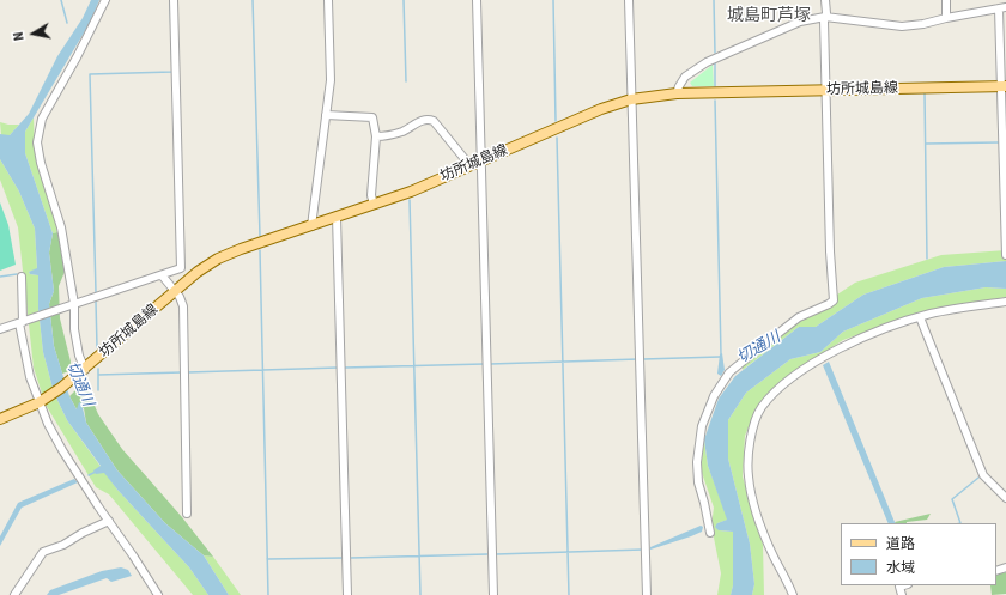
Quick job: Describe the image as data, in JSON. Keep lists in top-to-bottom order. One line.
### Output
{"streets":{"main road":["坊所城島線"]},"districts":["城島町芦塚"],"water":["切通川"],"legend":["道路","水域"],"north":"left"}
